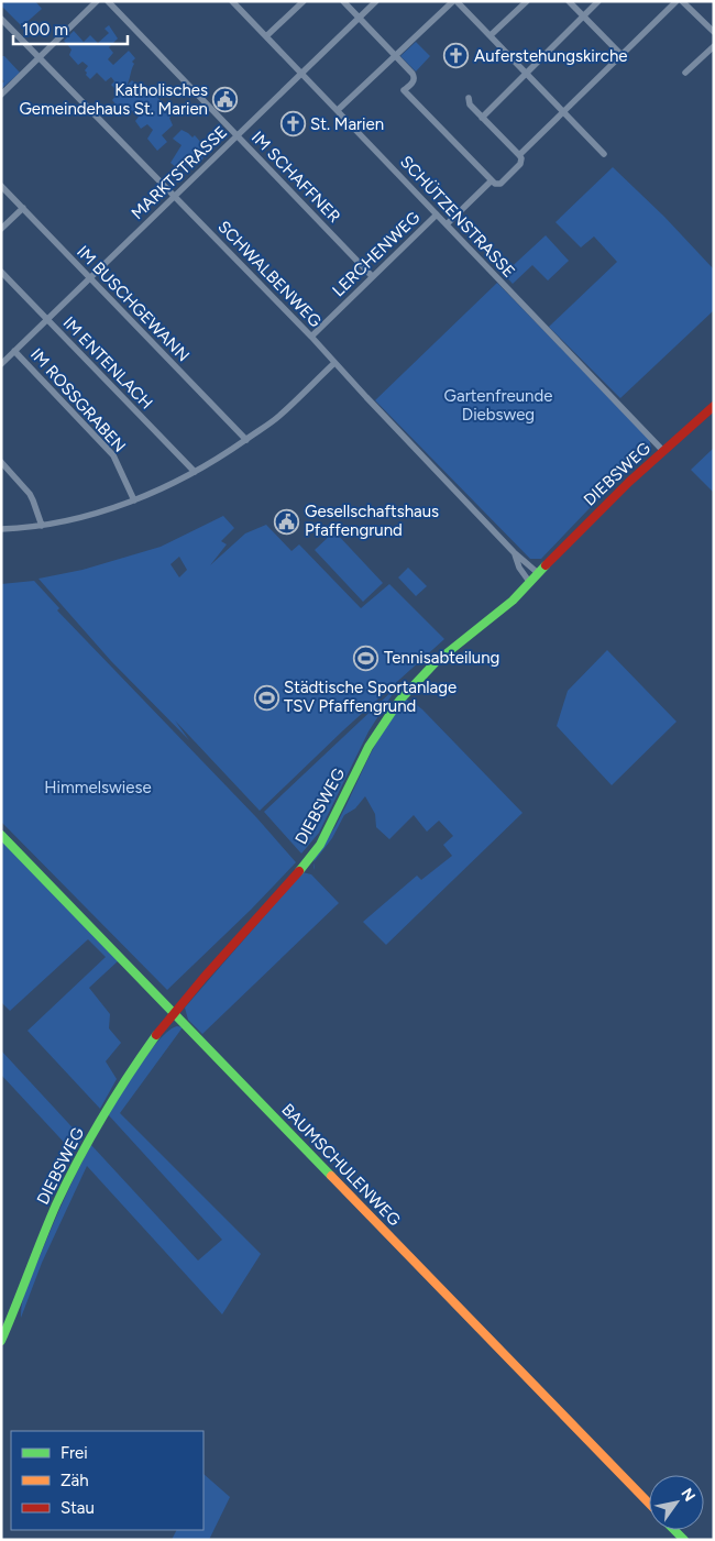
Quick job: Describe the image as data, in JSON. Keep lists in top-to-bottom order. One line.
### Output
{"streets":{"main road":["DIEBSWEG","BAUMSCHULENWEG"],"street":["MARKTSTRASSE","IM SCHAFFNER","SCHÜTZENSTRASSE","LERCHENWEG","SCHWALBENWEG","IM BUSCHGEWANN","IM ENTENLACH","IM ROSSGRABEN"]},"crossings":[["MARKTSTRASSE","IM SCHAFFNER"],["MARKTSTRASSE","SCHÜTZENSTRASSE"],["MARKTSTRASSE","SCHWALBENWEG"],["MARKTSTRASSE","IM BUSCHGEWANN"],["MARKTSTRASSE","IM ENTENLACH"],["MARKTSTRASSE","IM ROSSGRABEN"],["IM SCHAFFNER","LERCHENWEG"],["SCHÜTZENSTRASSE","LERCHENWEG"],["SCHÜTZENSTRASSE","DIEBSWEG"],["LERCHENWEG","SCHWALBENWEG"],["SCHWALBENWEG","DIEBSWEG"],["DIEBSWEG","BAUMSCHULENWEG"]],"parks":["Gartenfreunde Diebsweg","Himmelswiese"],"places":{"church":["Auferstehungskirche","St. Marien"],"public building":["Katholisches Gemeindehaus St. Marien","Gesellschaftshaus Pfaffengrund"],"sports":["Tennisabteilung","Städtische Sportanlage TSV Pfaffengrund"]},"legend":["Frei","Zäh","Stau"],"scale_bar":"100 m","north":"top right"}
